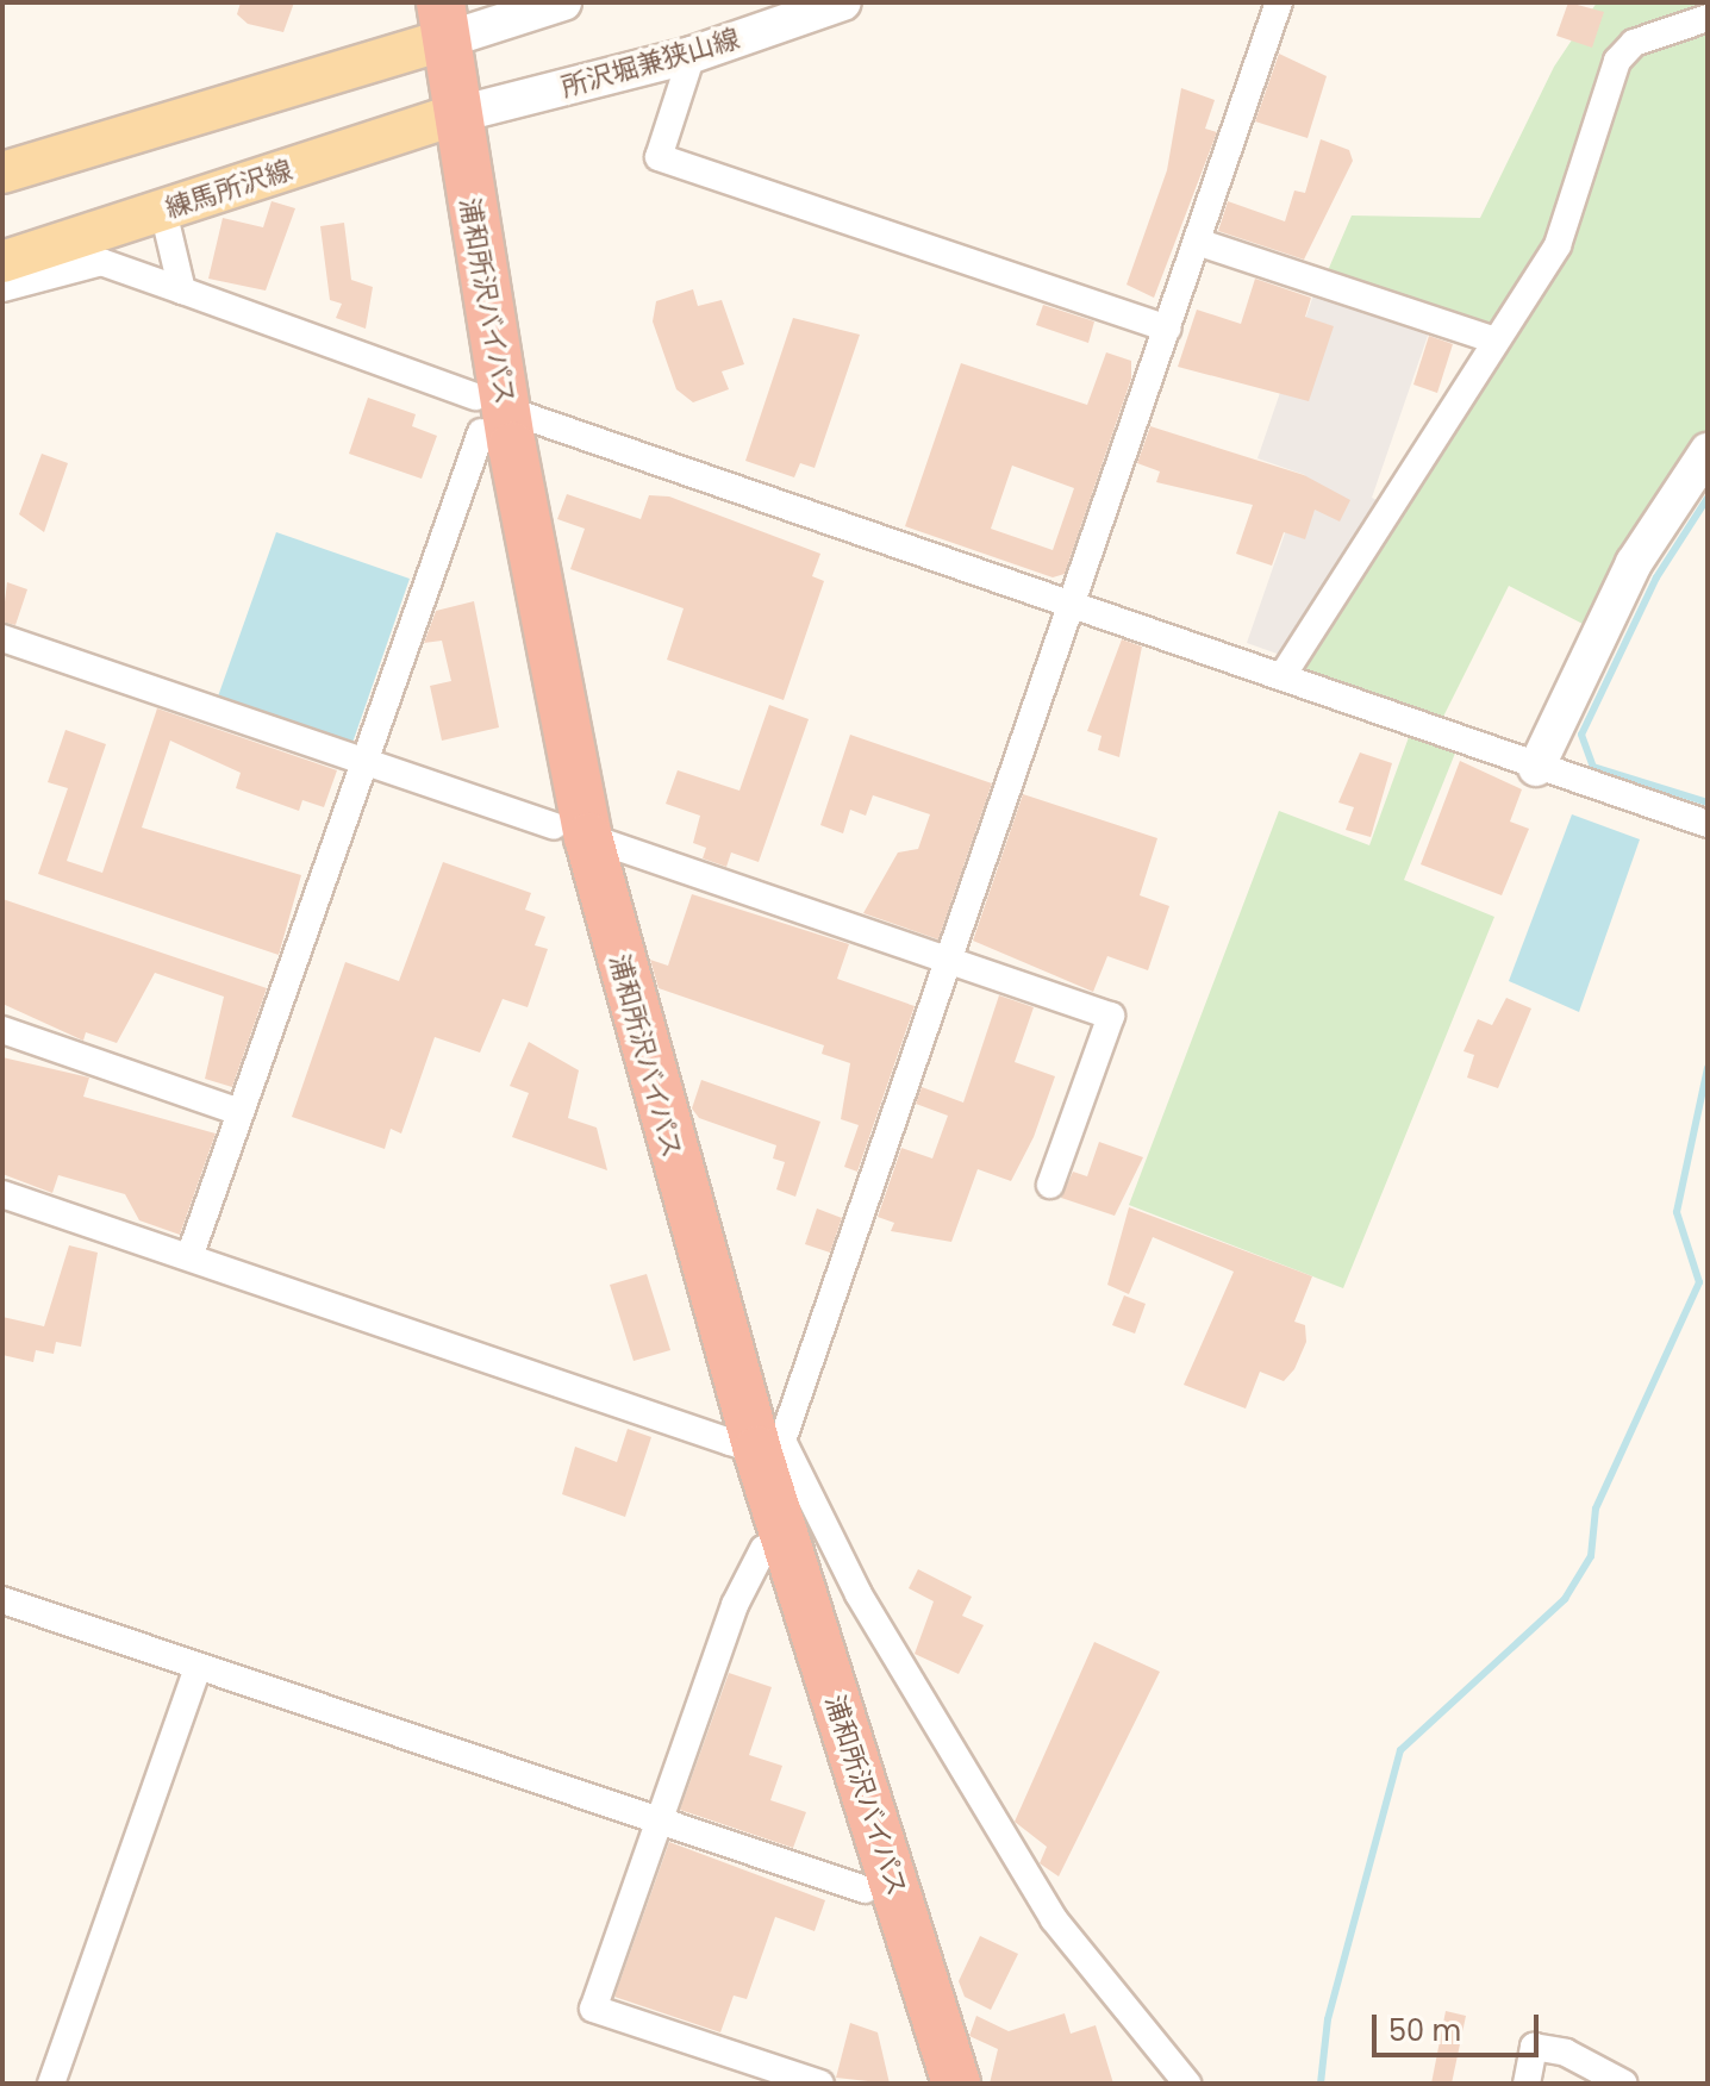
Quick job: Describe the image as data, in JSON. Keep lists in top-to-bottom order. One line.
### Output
{"streets":{"highway":["浦和所沢バイパス"],"main road":["所沢堀兼狭山線","練馬所沢線"]},"crossings":[["所沢堀兼狭山線","練馬所沢線"],["所沢堀兼狭山線","浦和所沢バイパス"],["練馬所沢線","浦和所沢バイパス"]],"scale_bar":"50 m"}
